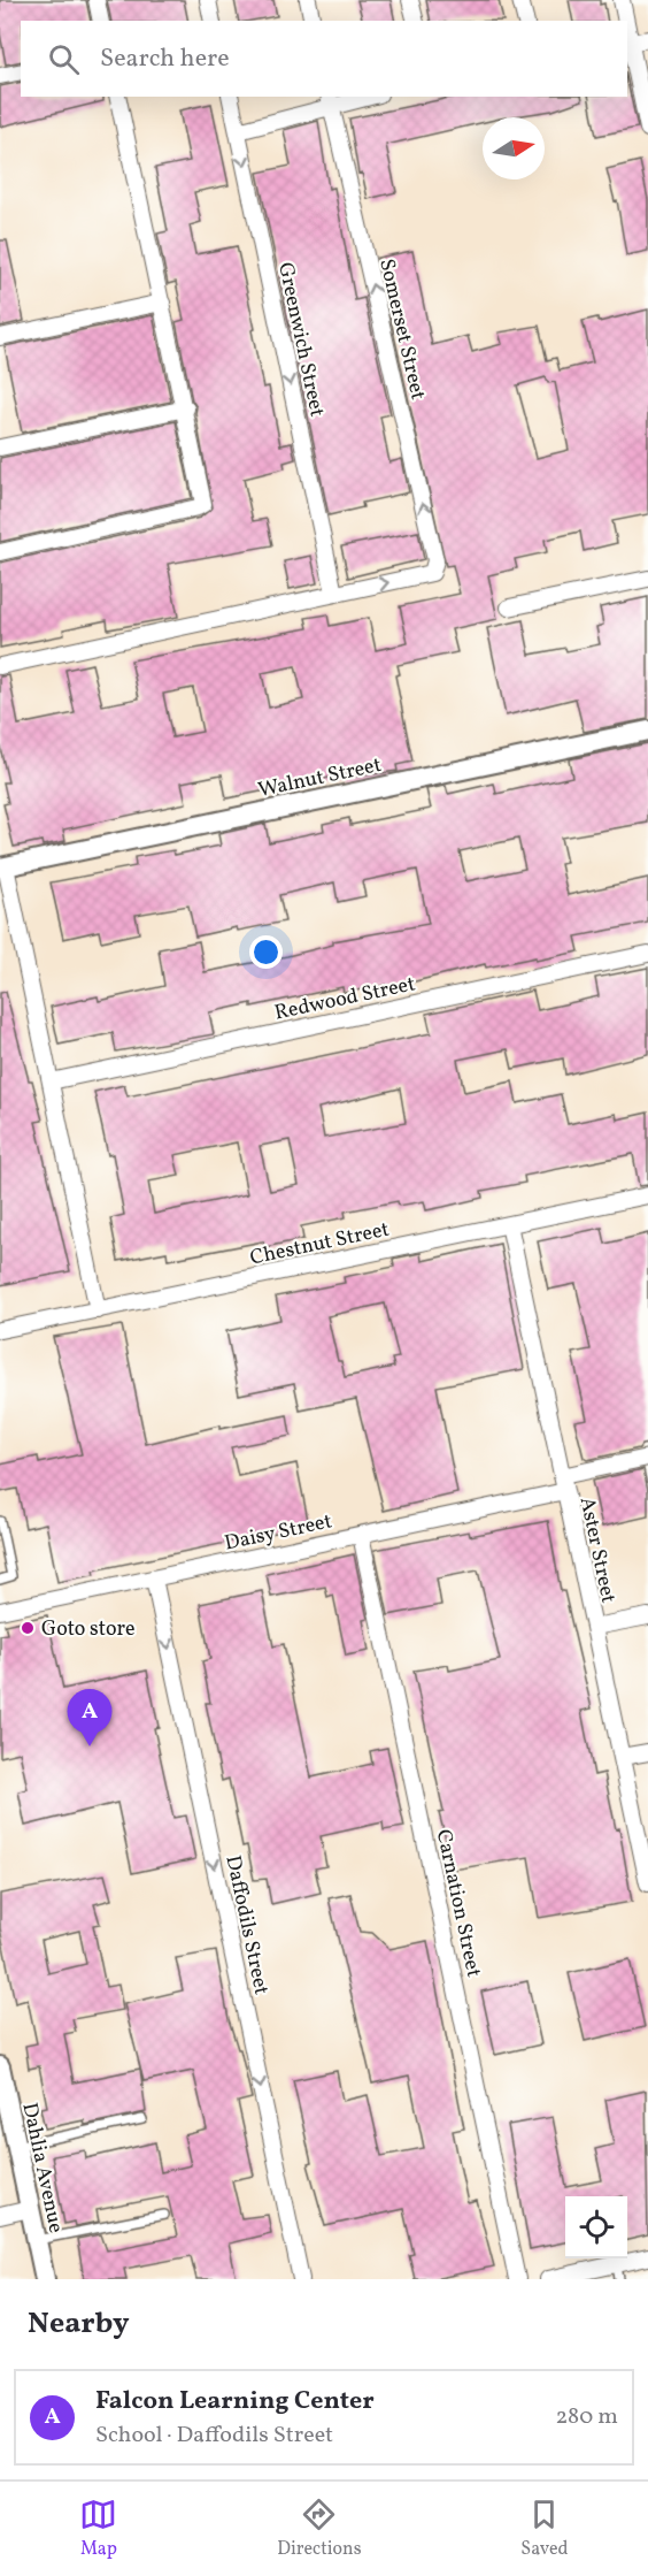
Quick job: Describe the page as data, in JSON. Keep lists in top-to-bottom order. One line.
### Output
{"streets":{"street":["Somerset Street","Greenwich Street","Walnut Street","Redwood Street","Chestnut Street","Daisy Street","Aster Street","Carnation Street","Daffodils Street","Dahlia Avenue"]},"crossings":[["Somerset Street","Greenwich Street"],["Chestnut Street","Aster Street"],["Daisy Street","Aster Street"],["Daisy Street","Carnation Street"],["Daisy Street","Daffodils Street"]],"one_way":["Somerset Street","Daffodils Street"],"places":["Goto store"],"north":"right","page":{"search":"Search here","pins":"A","heading":"Nearby","list":[{"mark":"A","name":"Falcon Learning Center","note":"School · Daffodils Street","value":"280 m"}],"nav":["Map","Directions","Saved"]}}
